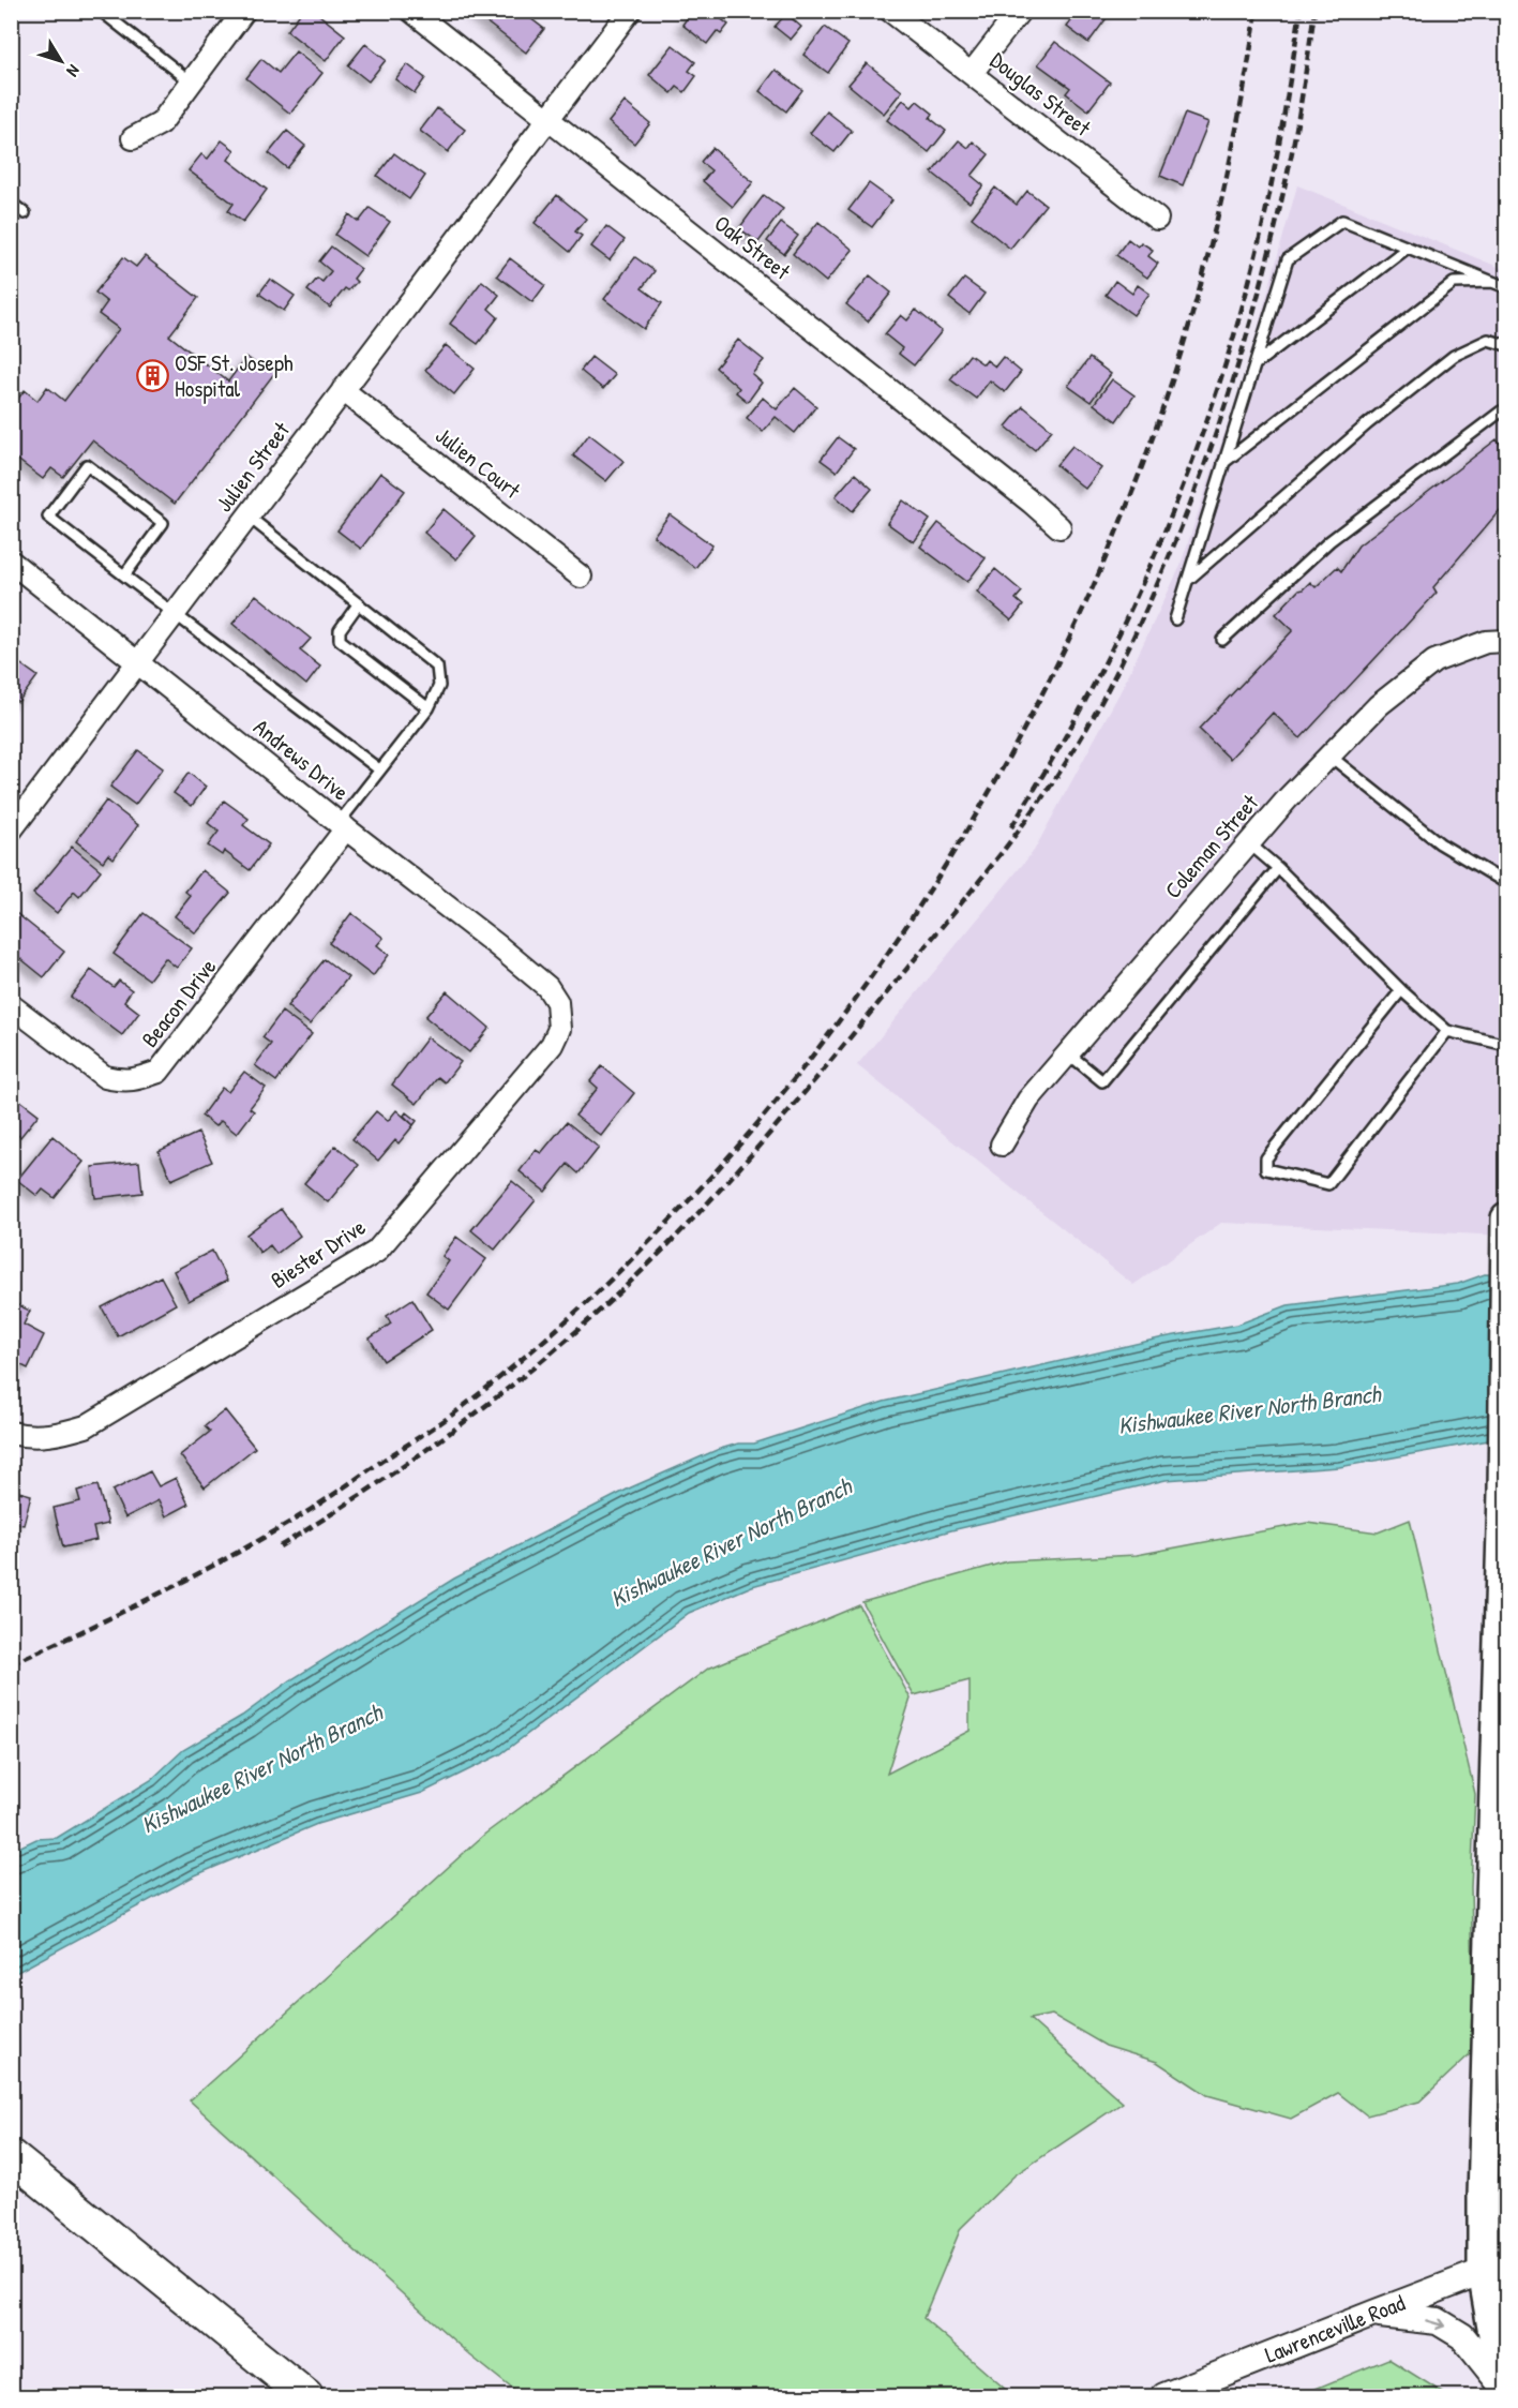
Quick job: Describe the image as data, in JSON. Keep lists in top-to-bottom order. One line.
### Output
{"streets":{"street":["Douglas Street","Oak Street","Julien Court","Julien Street","Andrews Drive","Coleman Street","Beacon Drive","Biester Drive","Lawrenceville Road"]},"crossings":[["Oak Street","Julien Street"],["Julien Court","Julien Street"],["Julien Street","Andrews Drive"],["Andrews Drive","Beacon Drive"],["Andrews Drive","Biester Drive"]],"water":["Kishwaukee River North Branch"],"places":{"building":["OSF St. Joseph Hospital"]},"north":"bottom right"}
